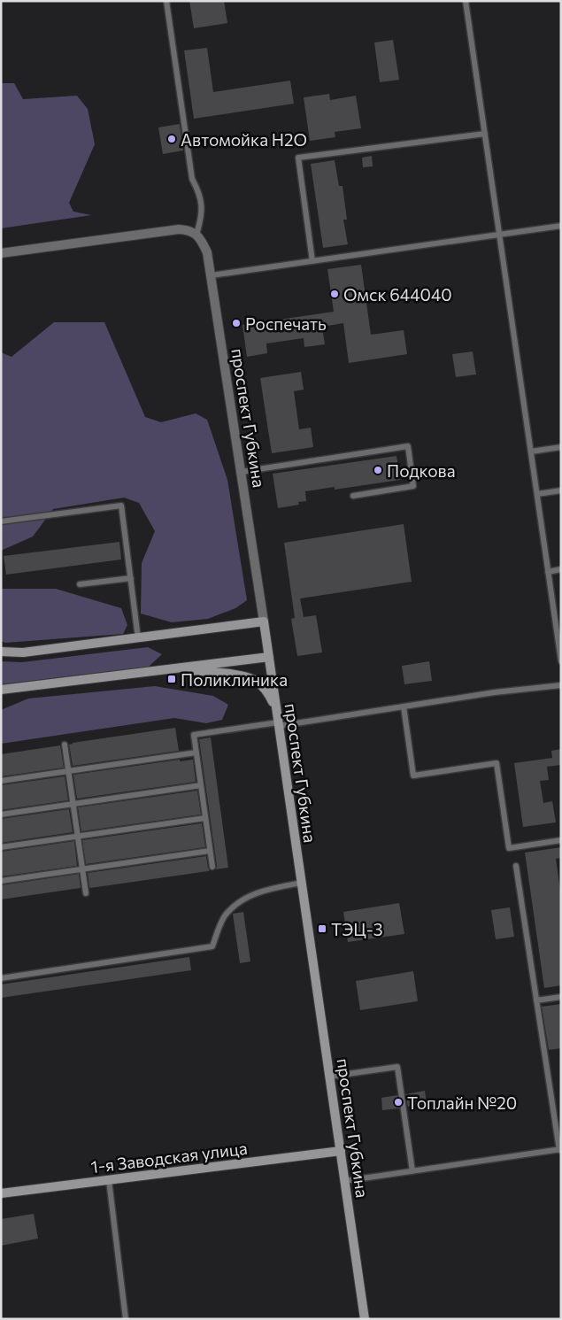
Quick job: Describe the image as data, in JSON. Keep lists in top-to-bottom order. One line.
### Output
{"streets":{"main road":["проспект Губкина","1-я Заводская улица"]},"crossings":[["проспект Губкина","1-я Заводская улица"]],"places":{"other":["Автомойка H2O","Омск 644040","Роспечать","Подкова","Топлайн №20"],"transit":["Поликлиника","ТЭЦ-3"]}}
